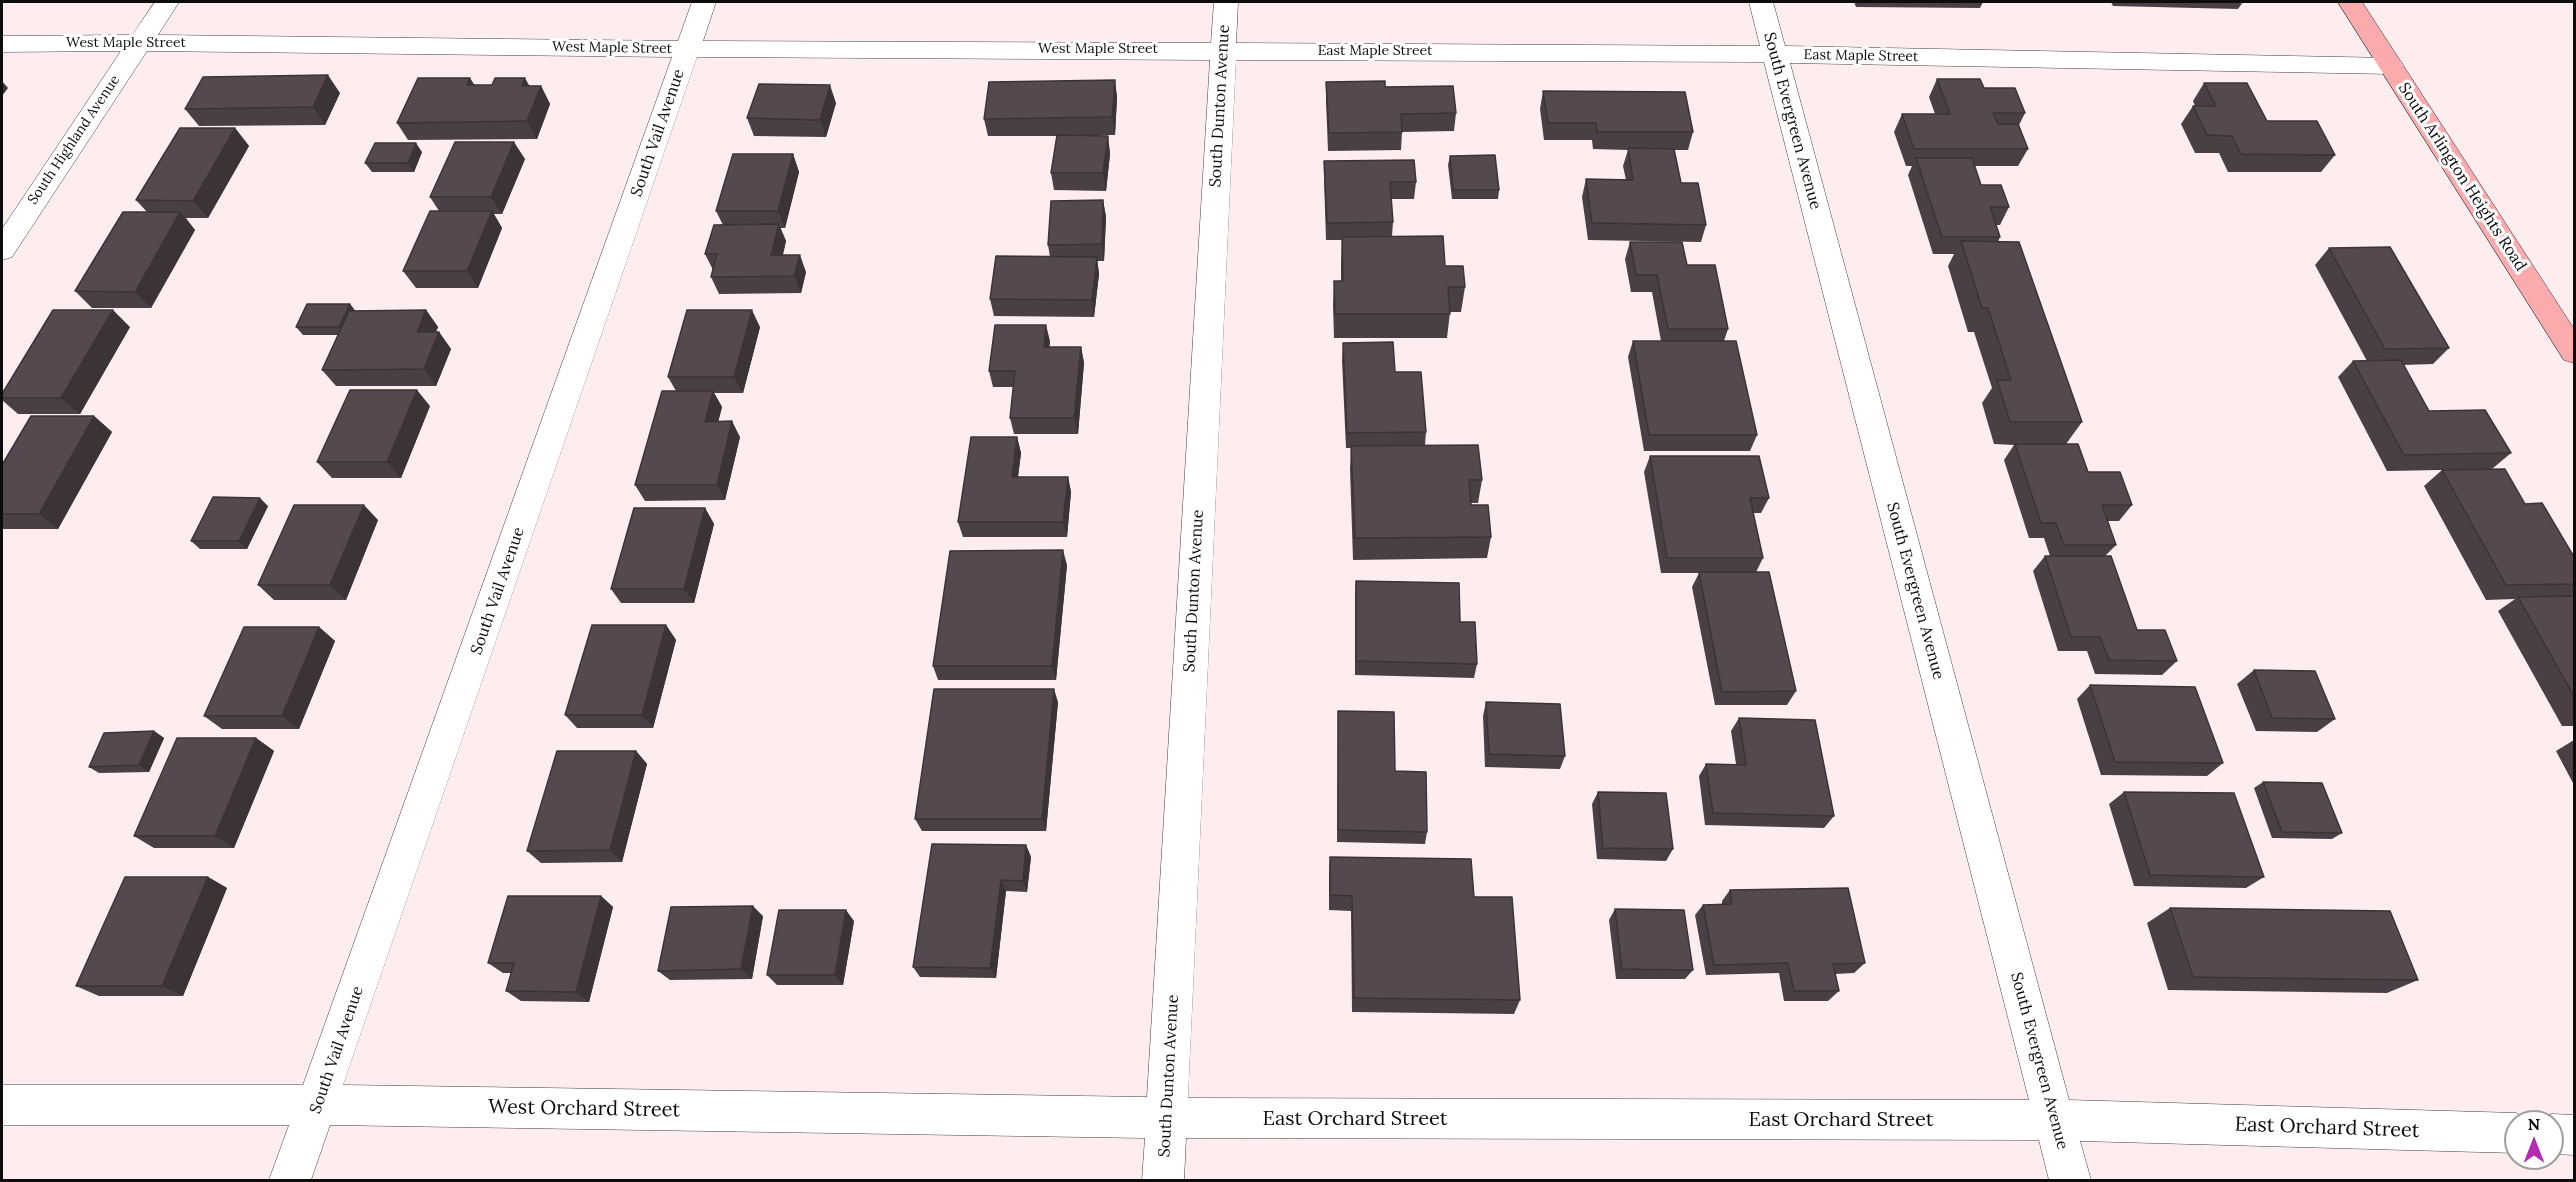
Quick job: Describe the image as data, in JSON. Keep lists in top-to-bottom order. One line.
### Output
{"streets":{"main road":["South Arlington Heights Road"],"street":["West Maple Street","East Maple Street","South Dunton Avenue","South Evergreen Avenue","South Vail Avenue","South Highland Avenue","West Orchard Street","East Orchard Street"]},"crossings":[["West Maple Street","East Maple Street"],["West Maple Street","South Dunton Avenue"],["West Maple Street","South Vail Avenue"],["West Maple Street","South Highland Avenue"],["East Maple Street","South Dunton Avenue"],["East Maple Street","South Evergreen Avenue"],["East Maple Street","South Arlington Heights Road"],["South Dunton Avenue","West Orchard Street"],["South Dunton Avenue","East Orchard Street"],["South Evergreen Avenue","East Orchard Street"],["South Vail Avenue","West Orchard Street"],["West Orchard Street","East Orchard Street"]],"north":"top"}
